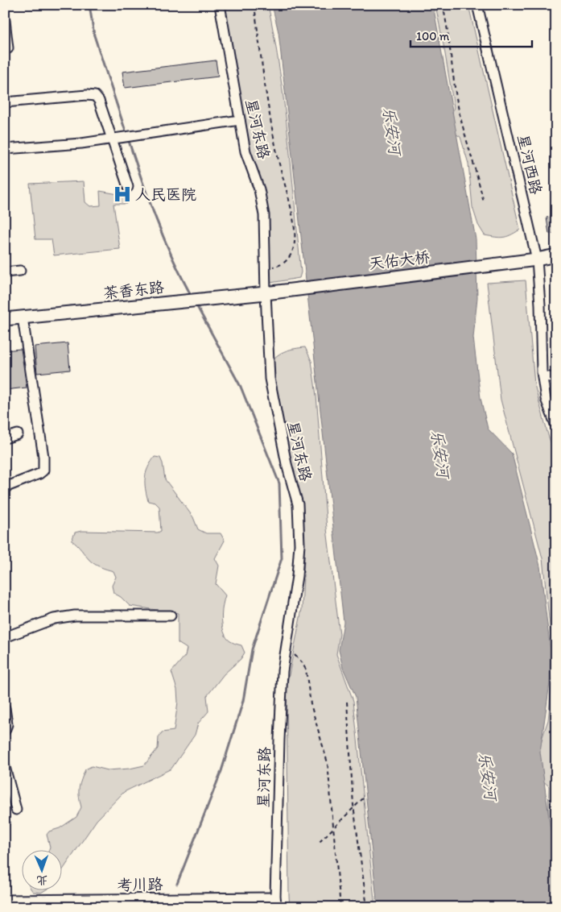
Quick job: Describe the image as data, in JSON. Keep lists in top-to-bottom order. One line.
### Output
{"streets":{"main road":["天佑大桥","茶香东路"],"street":["星河东路","星河西路","考川路"]},"crossings":[["星河东路","天佑大桥"],["星河东路","茶香东路"],["星河东路","考川路"],["星河西路","天佑大桥"],["天佑大桥","茶香东路"]],"water":["乐安河"],"places":{"hospital":["人民医院"]},"scale_bar":"100 m","north":"bottom"}
